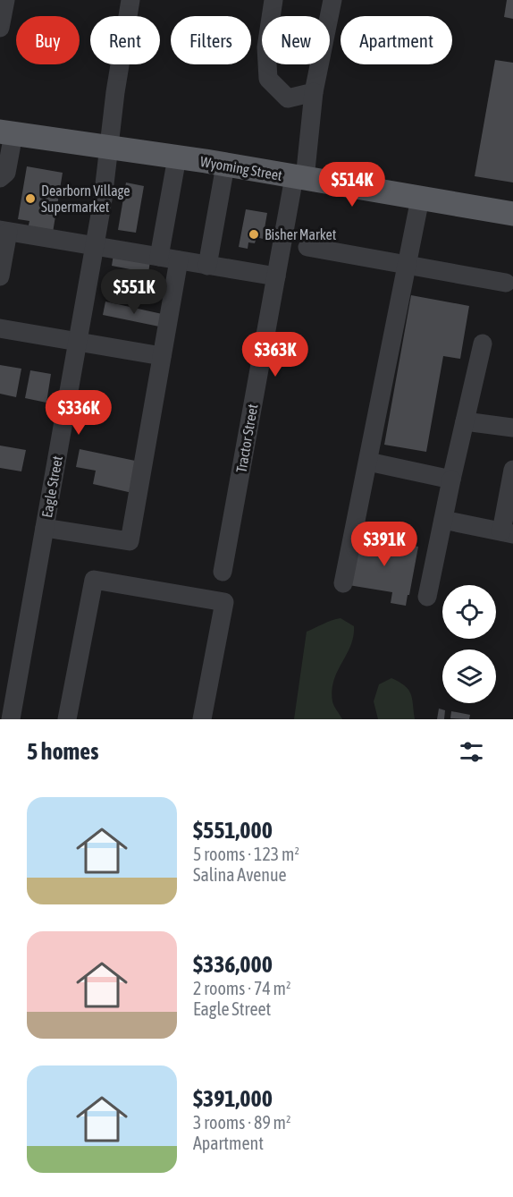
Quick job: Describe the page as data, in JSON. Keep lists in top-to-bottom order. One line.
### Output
{"streets":{"main road":["Wyoming Street"],"street":["Tractor Street","Eagle Street"]},"crossings":[["Wyoming Street","Tractor Street"],["Wyoming Street","Eagle Street"]],"places":["Dearborn Village Supermarket","Bisher Market"],"page":{"chip":["Buy","Rent","Filters","New","Apartment"],"price":["$514K","$551K","$363K","$336K","$391K"],"heading":"5 homes","list":[{"name":"$551,000","note":"5 rooms · 123 m² · Salina Avenue"},{"name":"$336,000","note":"2 rooms · 74 m² · Eagle Street"},{"name":"$391,000","note":"3 rooms · 89 m² · Apartment"}]}}
